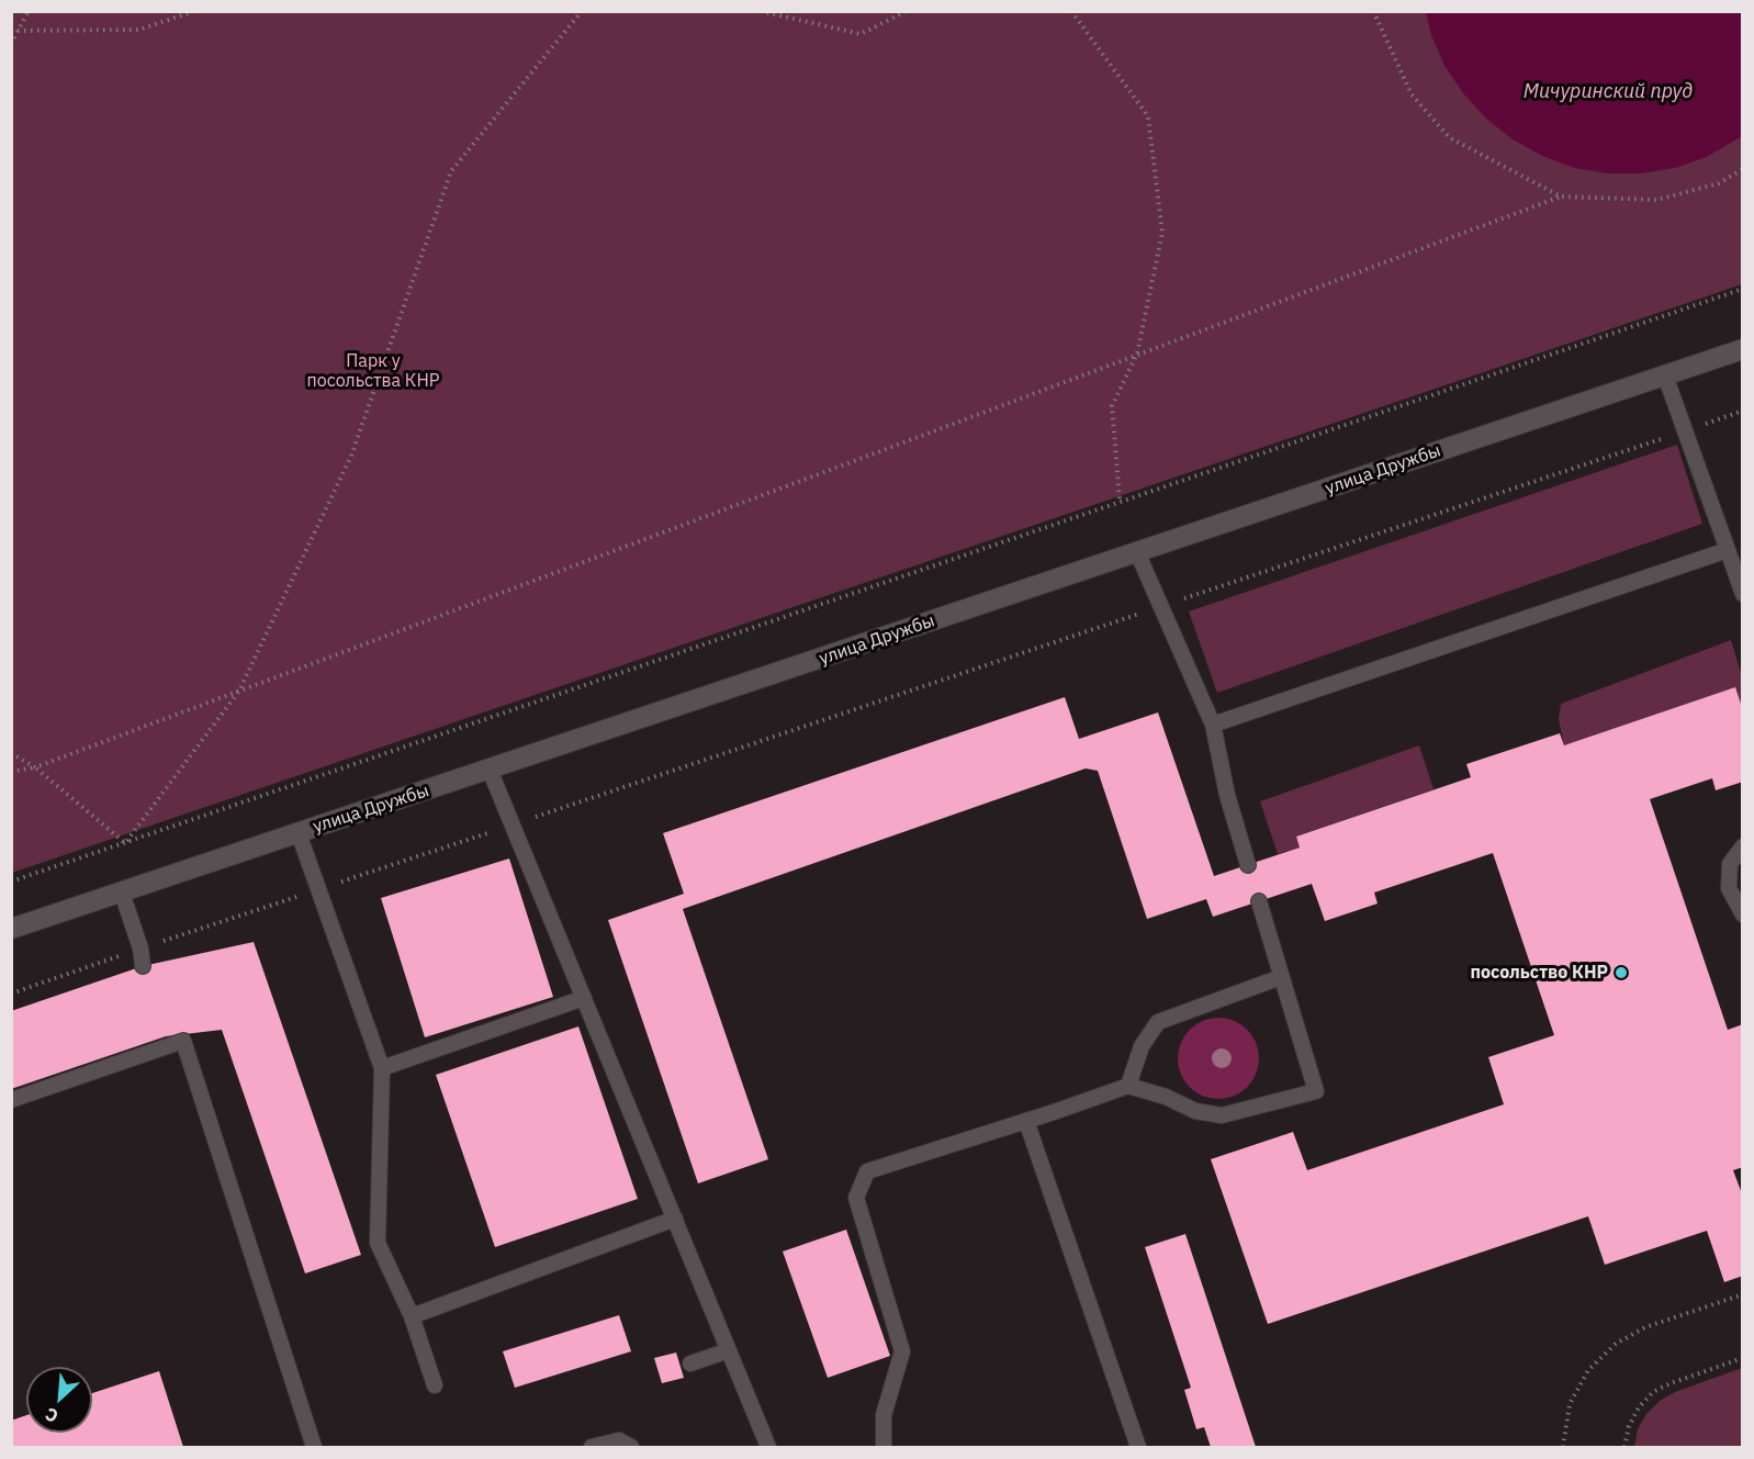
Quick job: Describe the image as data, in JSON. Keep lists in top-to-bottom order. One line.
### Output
{"streets":{"street":["улица Дружбы"]},"water":["Мичуринский пруд"],"parks":["Парк у посольства КНР"],"places":["посольство КНР"],"north":"bottom left"}
